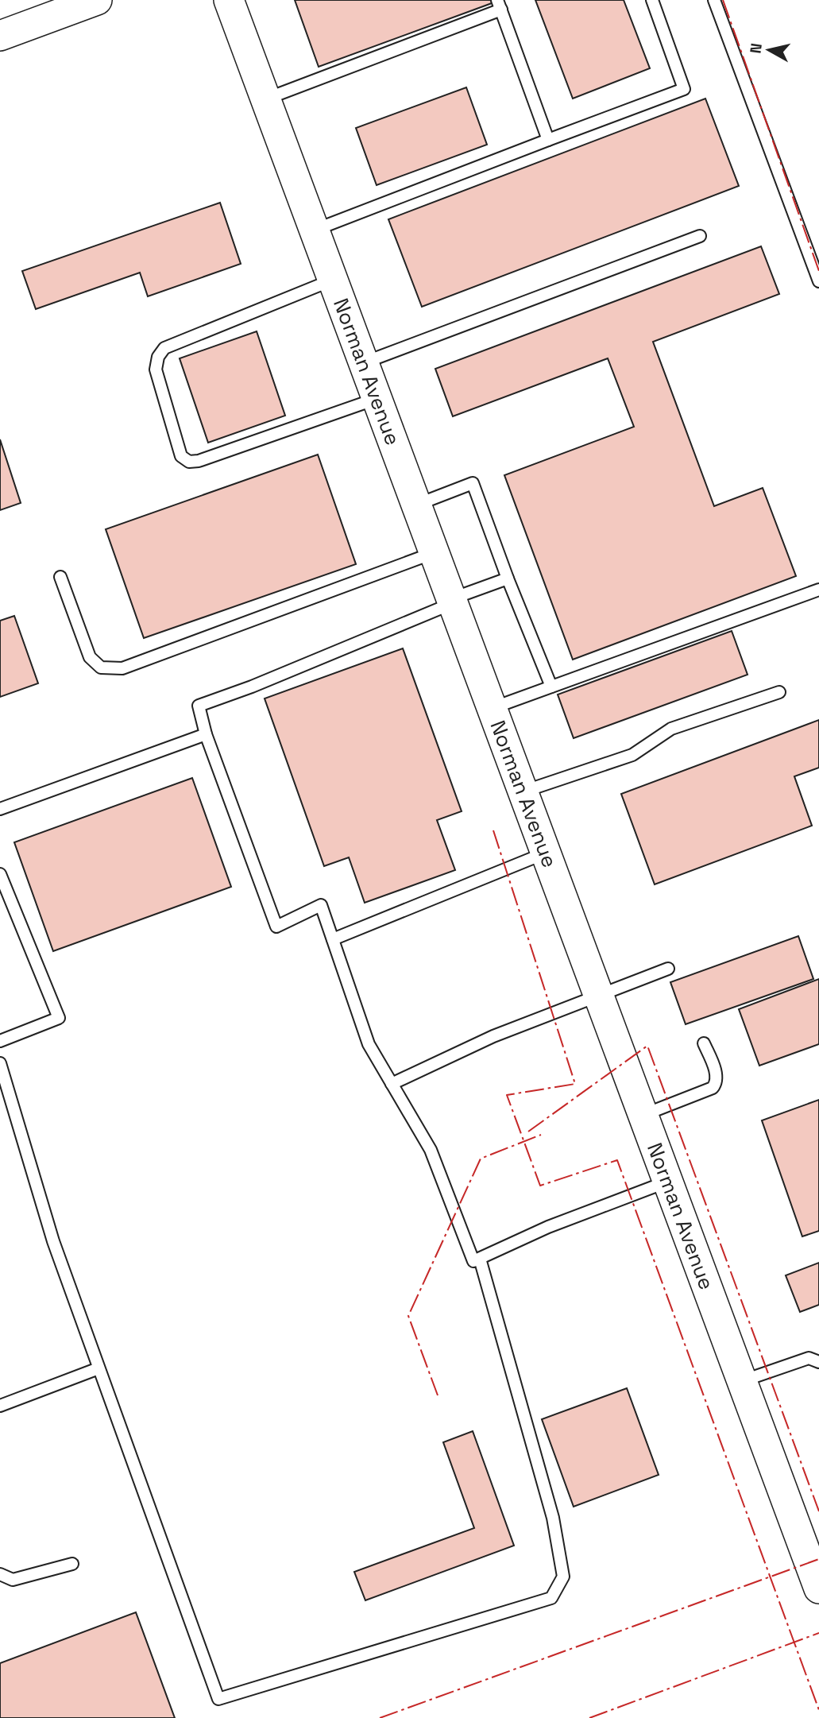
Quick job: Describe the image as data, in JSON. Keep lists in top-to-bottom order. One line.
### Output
{"streets":{"street":["Norman Avenue"]},"north":"left"}
